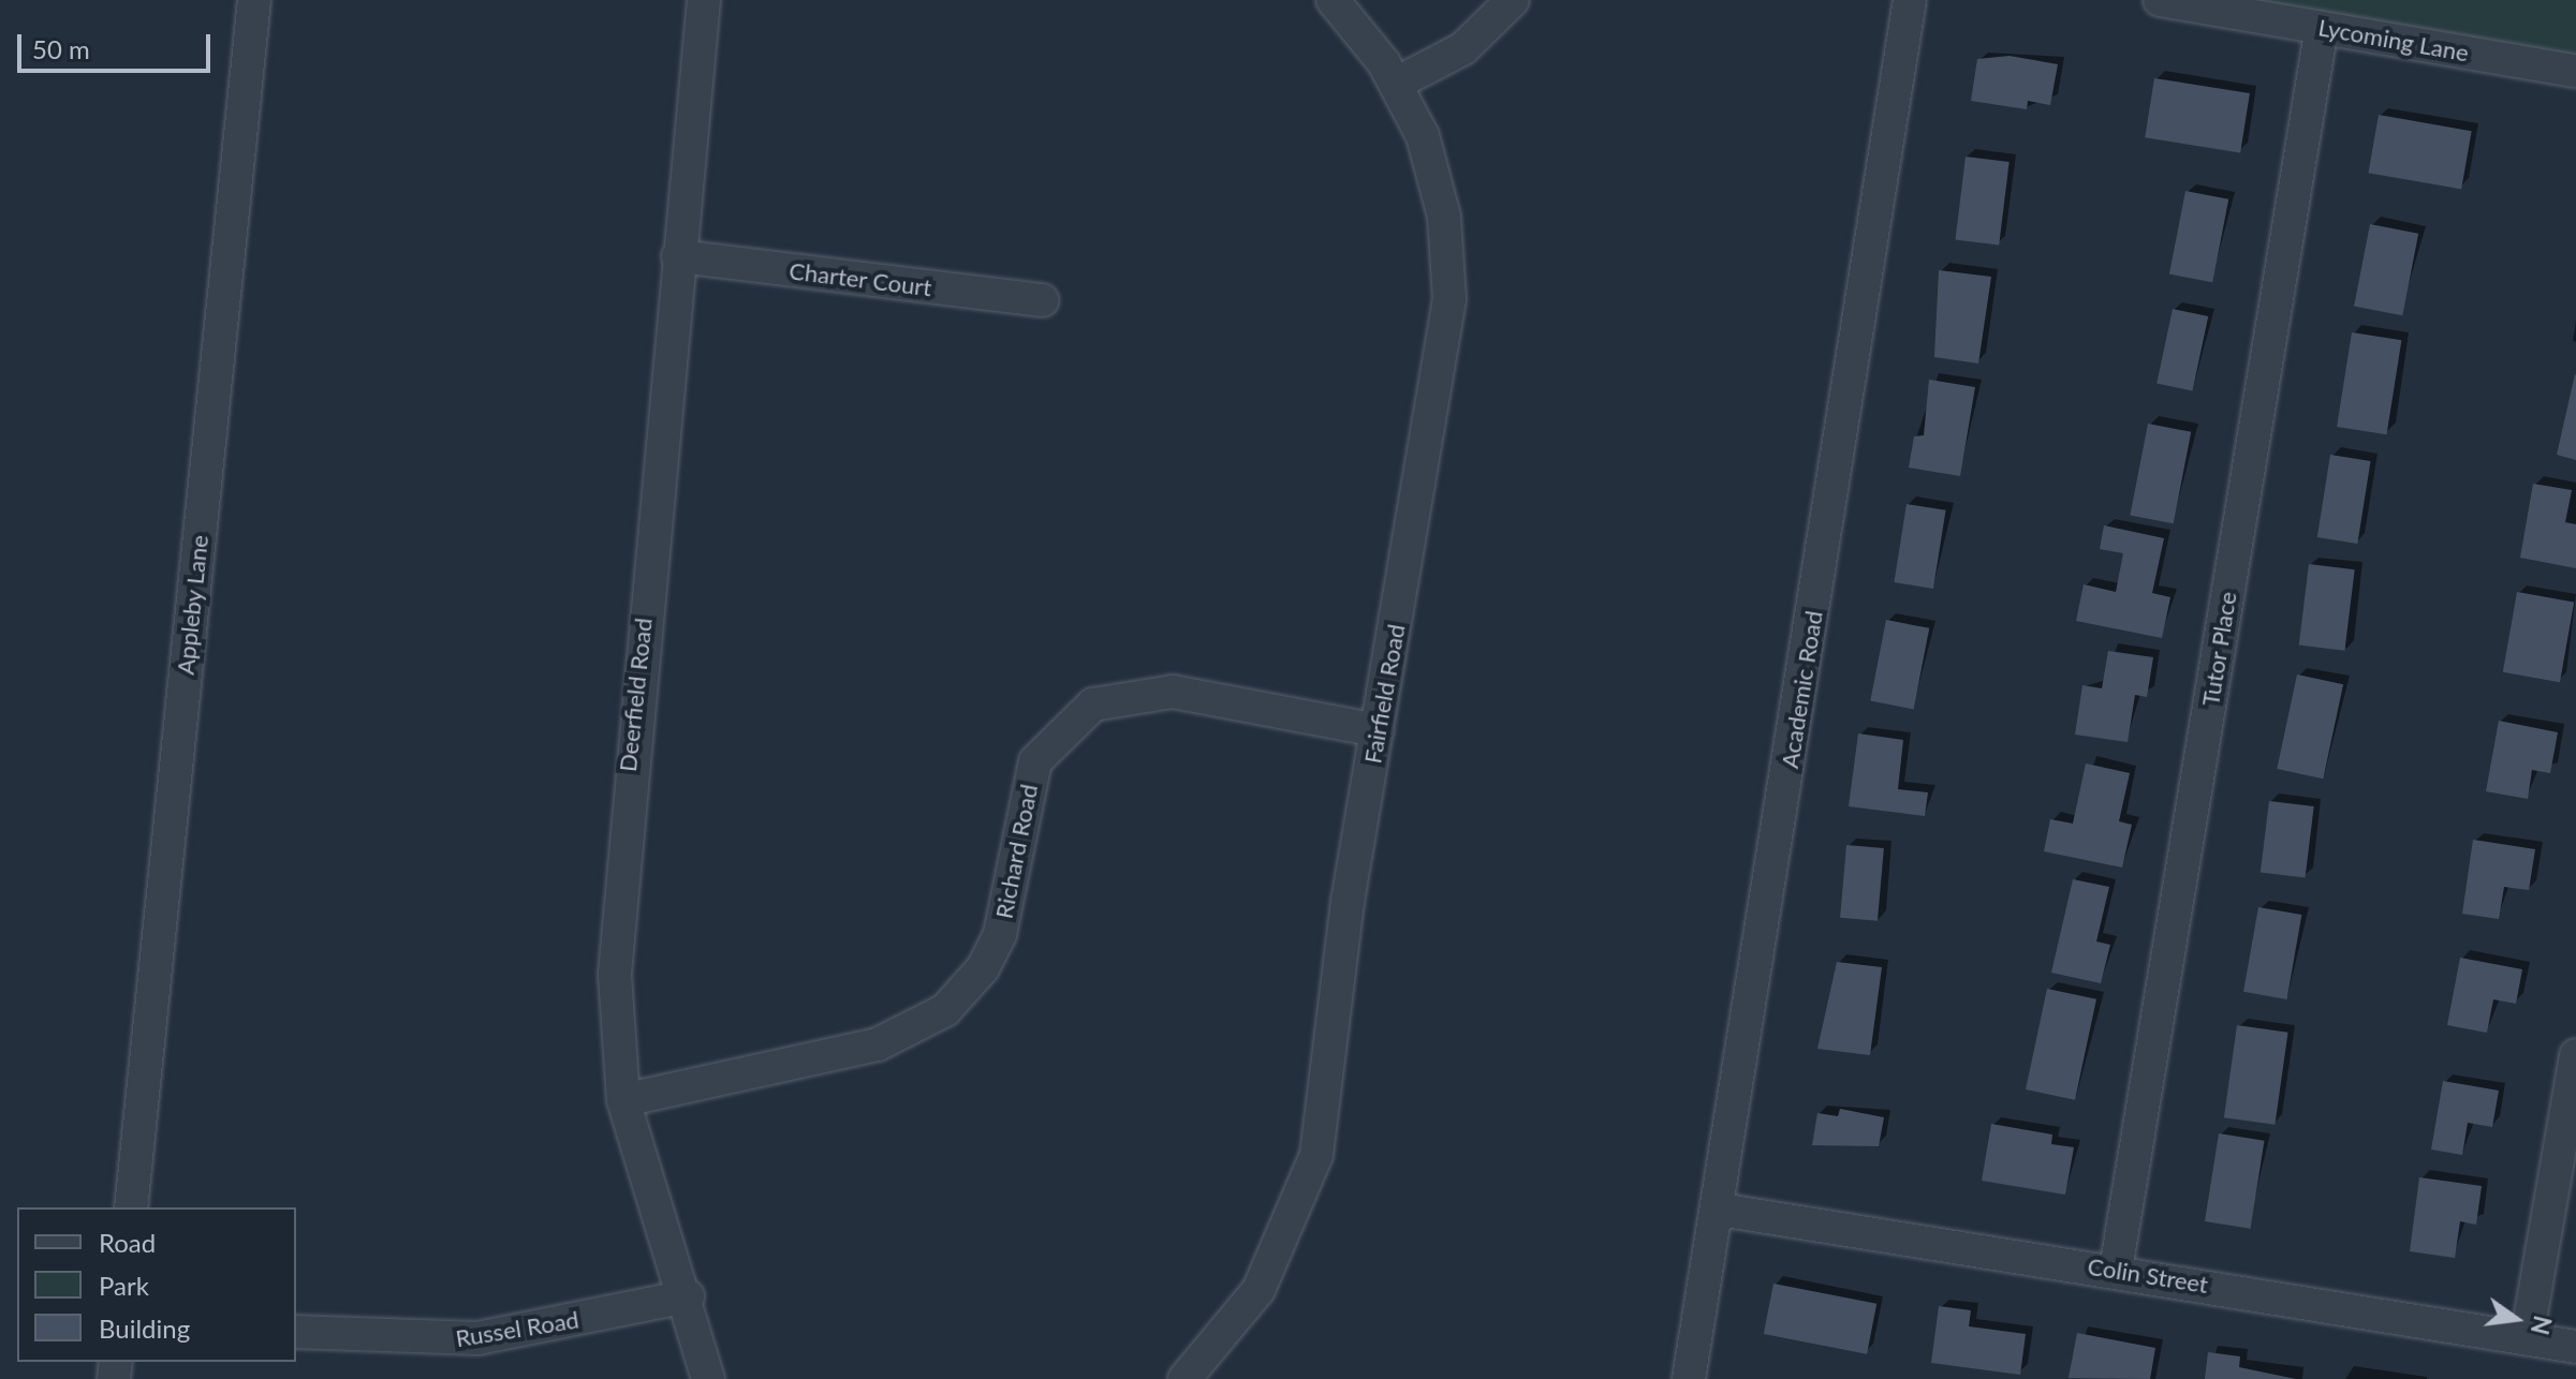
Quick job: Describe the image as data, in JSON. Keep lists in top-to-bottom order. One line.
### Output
{"streets":{"street":["Lycoming Lane","Charter Court","Appleby Lane","Tutor Place","Academic Road","Fairfield Road","Deerfield Road","Richard Road","Colin Street","Russel Road"]},"crossings":[["Lycoming Lane","Tutor Place"],["Charter Court","Deerfield Road"],["Tutor Place","Colin Street"],["Academic Road","Colin Street"],["Fairfield Road","Richard Road"],["Deerfield Road","Richard Road"],["Deerfield Road","Russel Road"]],"legend":["Road","Park","Building"],"scale_bar":"50 m","north":"right"}
